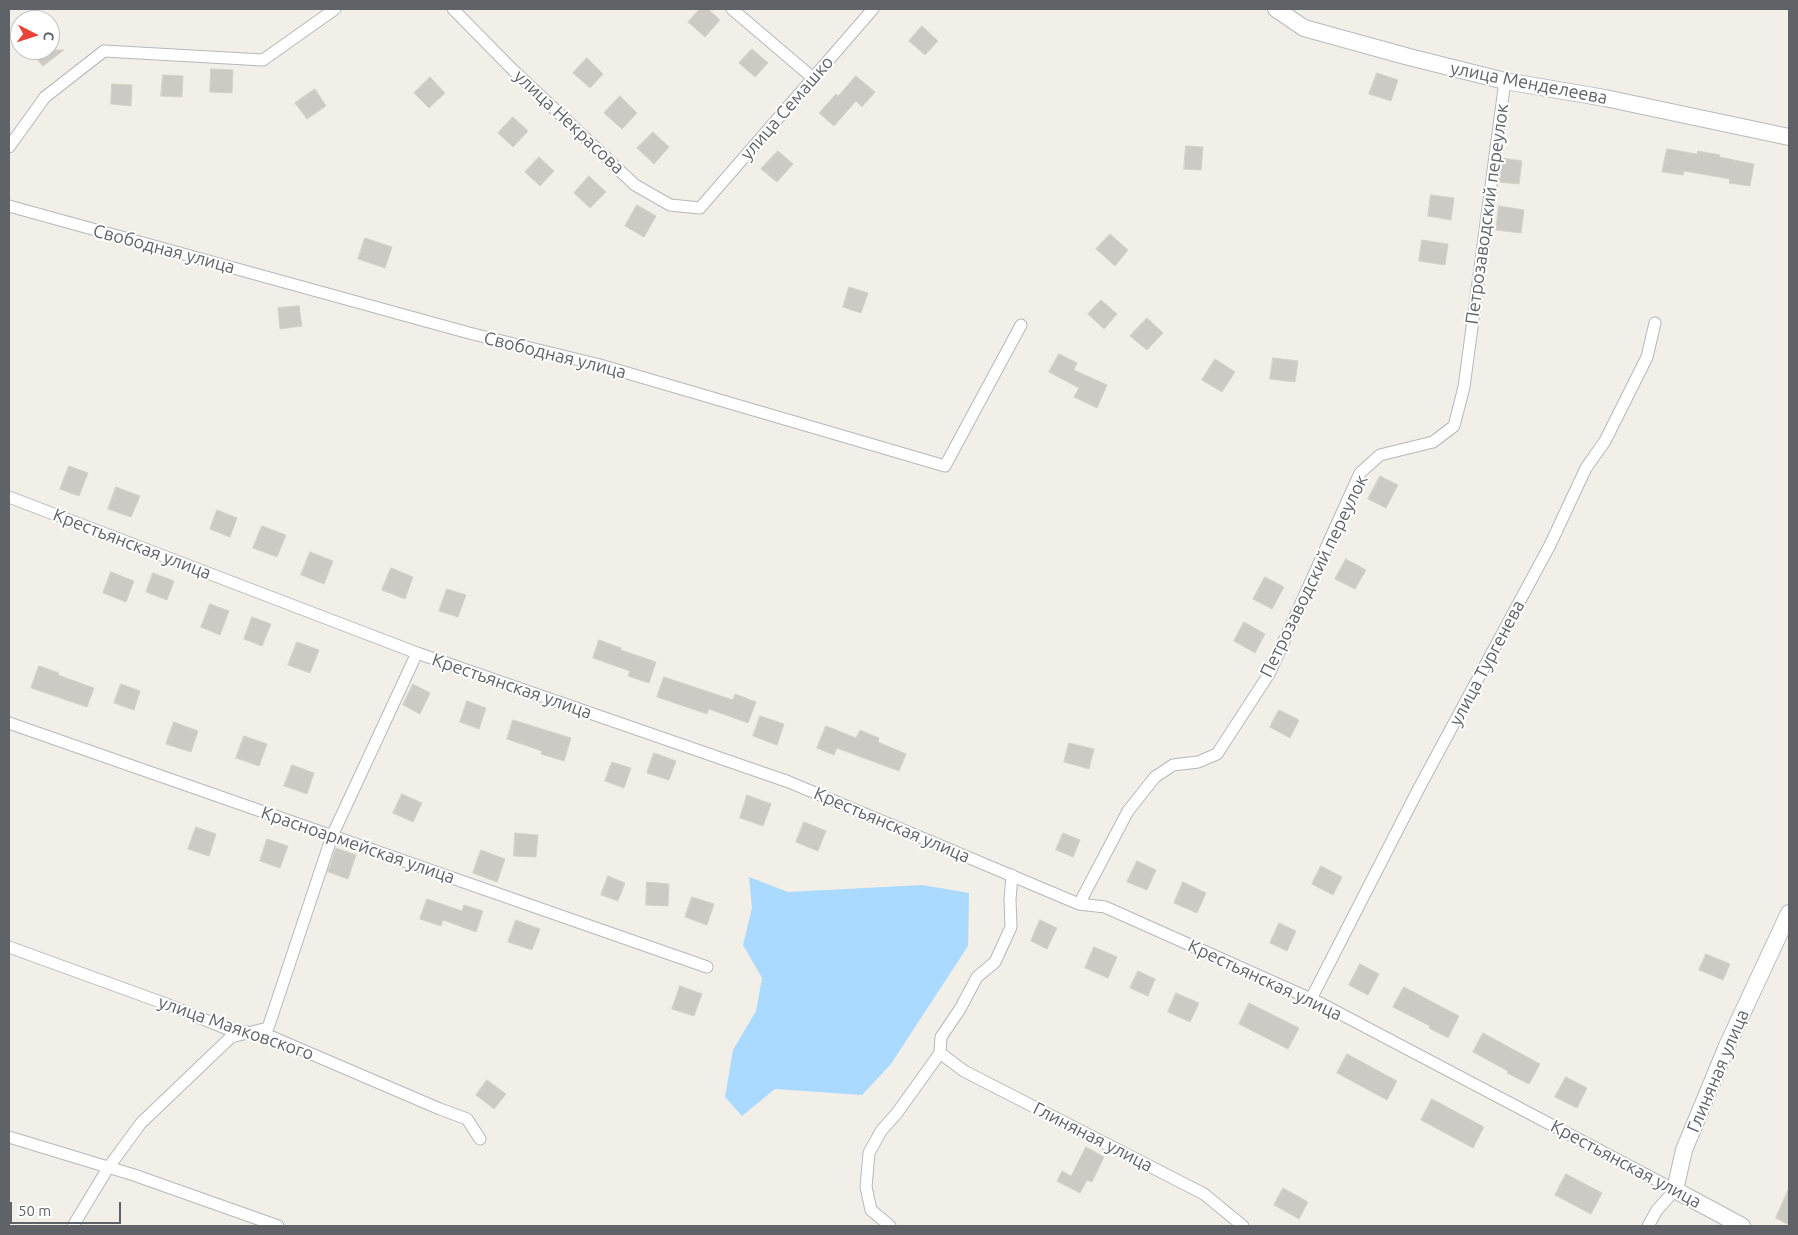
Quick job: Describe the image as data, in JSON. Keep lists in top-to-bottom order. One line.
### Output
{"streets":{"street":["улица Менделеева","улица Семашко","улица Некрасова","Петрозаводский переулок","Свободная улица","Крестьянская улица","улица Тургенева","Красноармейская улица","улица Маяковского","Глиняная улица"]},"crossings":[["улица Менделеева","Петрозаводский переулок"],["улица Семашко","улица Некрасова"],["Петрозаводский переулок","Крестьянская улица"],["Крестьянская улица","улица Тургенева"],["Крестьянская улица","Глиняная улица"]],"scale_bar":"50 m","north":"right"}
